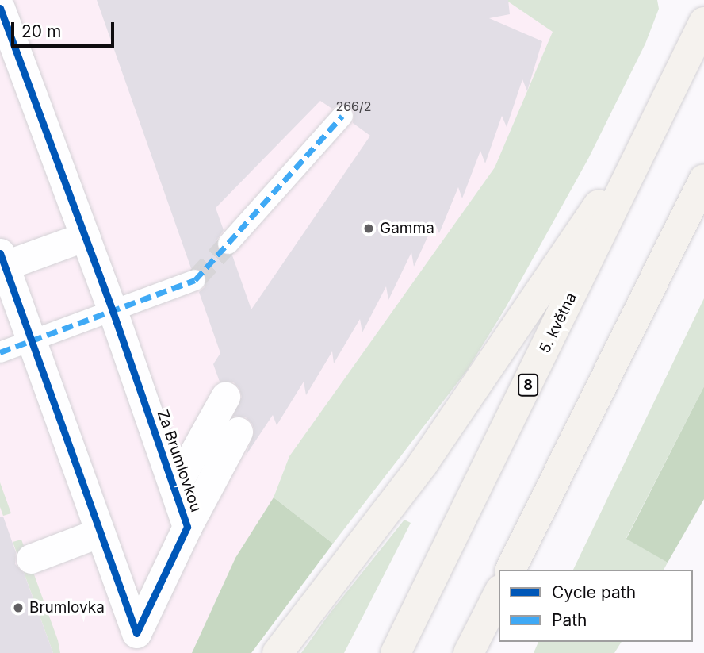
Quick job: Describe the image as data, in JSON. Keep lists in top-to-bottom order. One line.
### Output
{"streets":{"highway":["5. května","8"],"street":["Za Brumlovkou"]},"places":["Gamma","Brumlovka"],"house_numbers":["266/2"],"legend":["Cycle path","Path"],"scale_bar":"20 m"}
